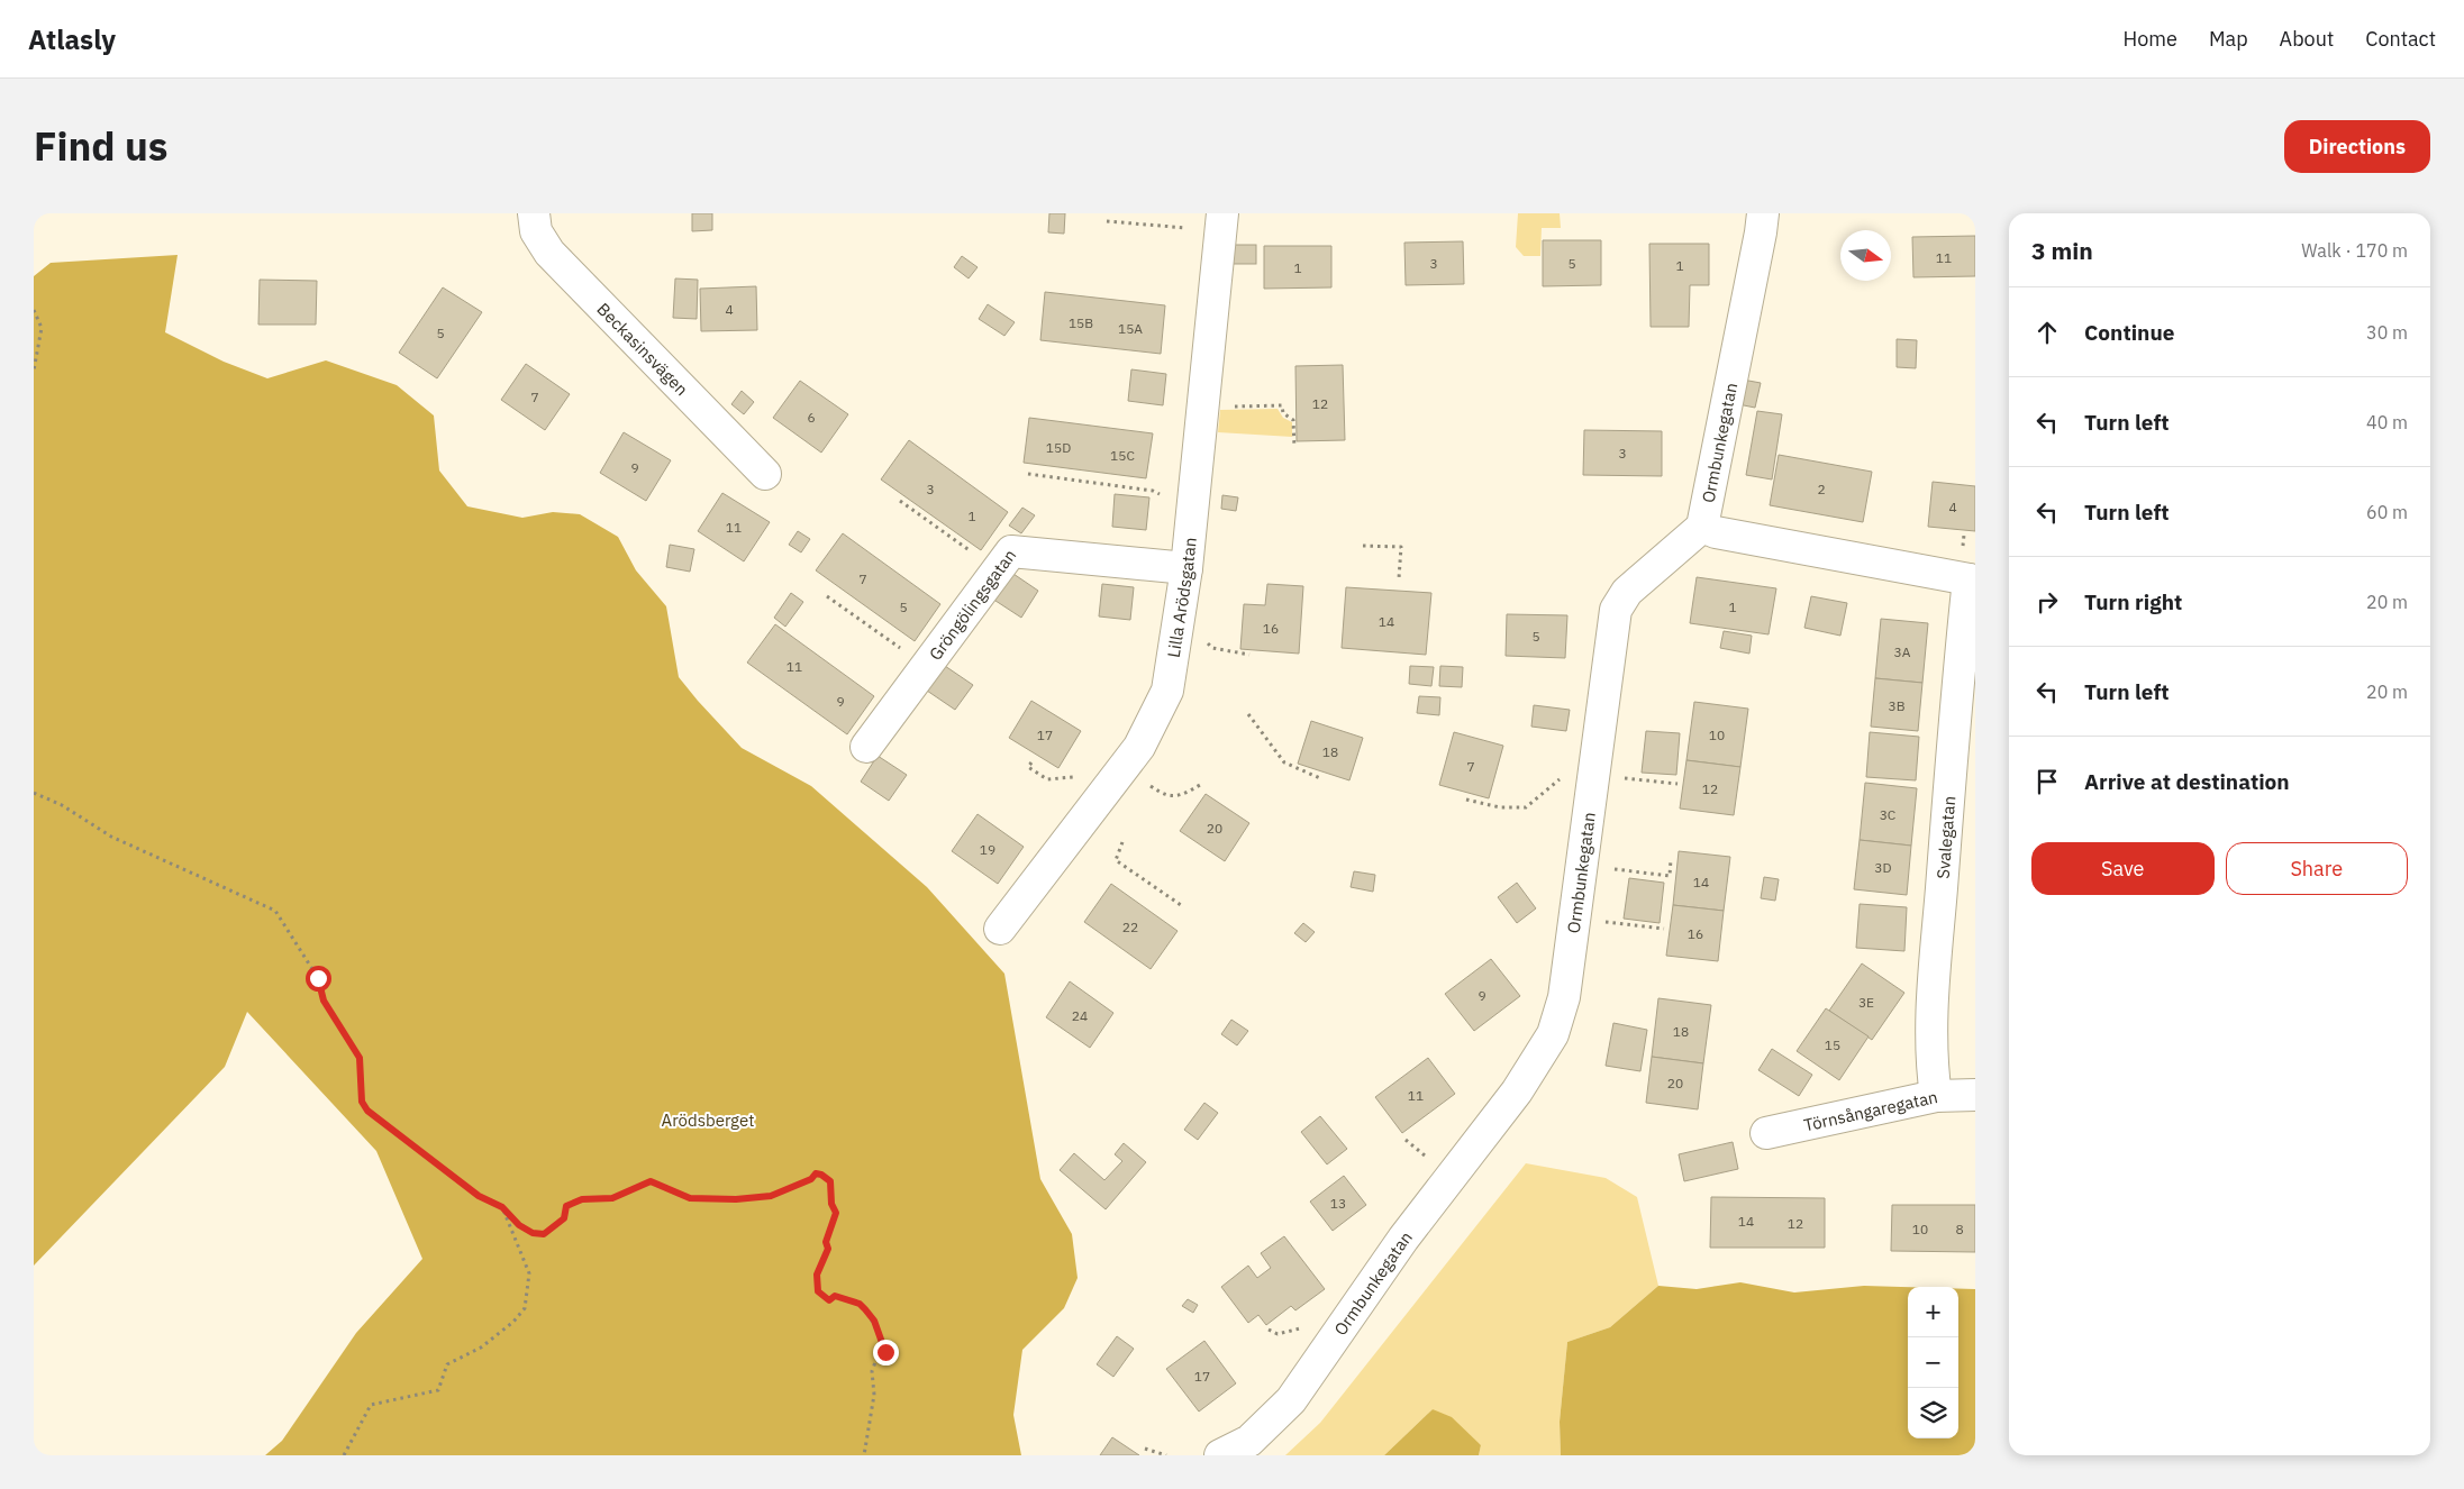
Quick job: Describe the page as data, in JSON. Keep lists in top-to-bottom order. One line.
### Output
{"streets":{"street":["Beckasinsvägen","Ormbunkegatan","Lilla Arödsgatan","Gröngölingsgatan","Svalegatan","Törnsångaregatan"]},"crossings":[["Ormbunkegatan","Svalegatan"],["Lilla Arödsgatan","Gröngölingsgatan"],["Svalegatan","Törnsångaregatan"]],"parks":["Arödsberget"],"house_numbers":["11","3","5","1","1","4","15B","15A","5","7","12","6","15D","3","15C","9","3","2","4","1","11","7","5","1","14","16","5","3A","11","9","3B","17","10","18","7","12","3C","20","19","3D","14","22","16","9","3E","24","18","15","20","11","13","14","12","10","8","17"],"north":"right","page":{"header":"Atlasly","nav":["Home","Map","About","Contact"],"title":"Find us","buttons":["Directions",["Save","Share"]],"heading":["3 min","Walk · 170 m"],"list":[["Continue","30 m"],["Turn left","40 m"],["Turn left","60 m"],["Turn right","20 m"],["Turn left","20 m"],"Arrive at destination"],"map_buttons":["+","−"]}}
